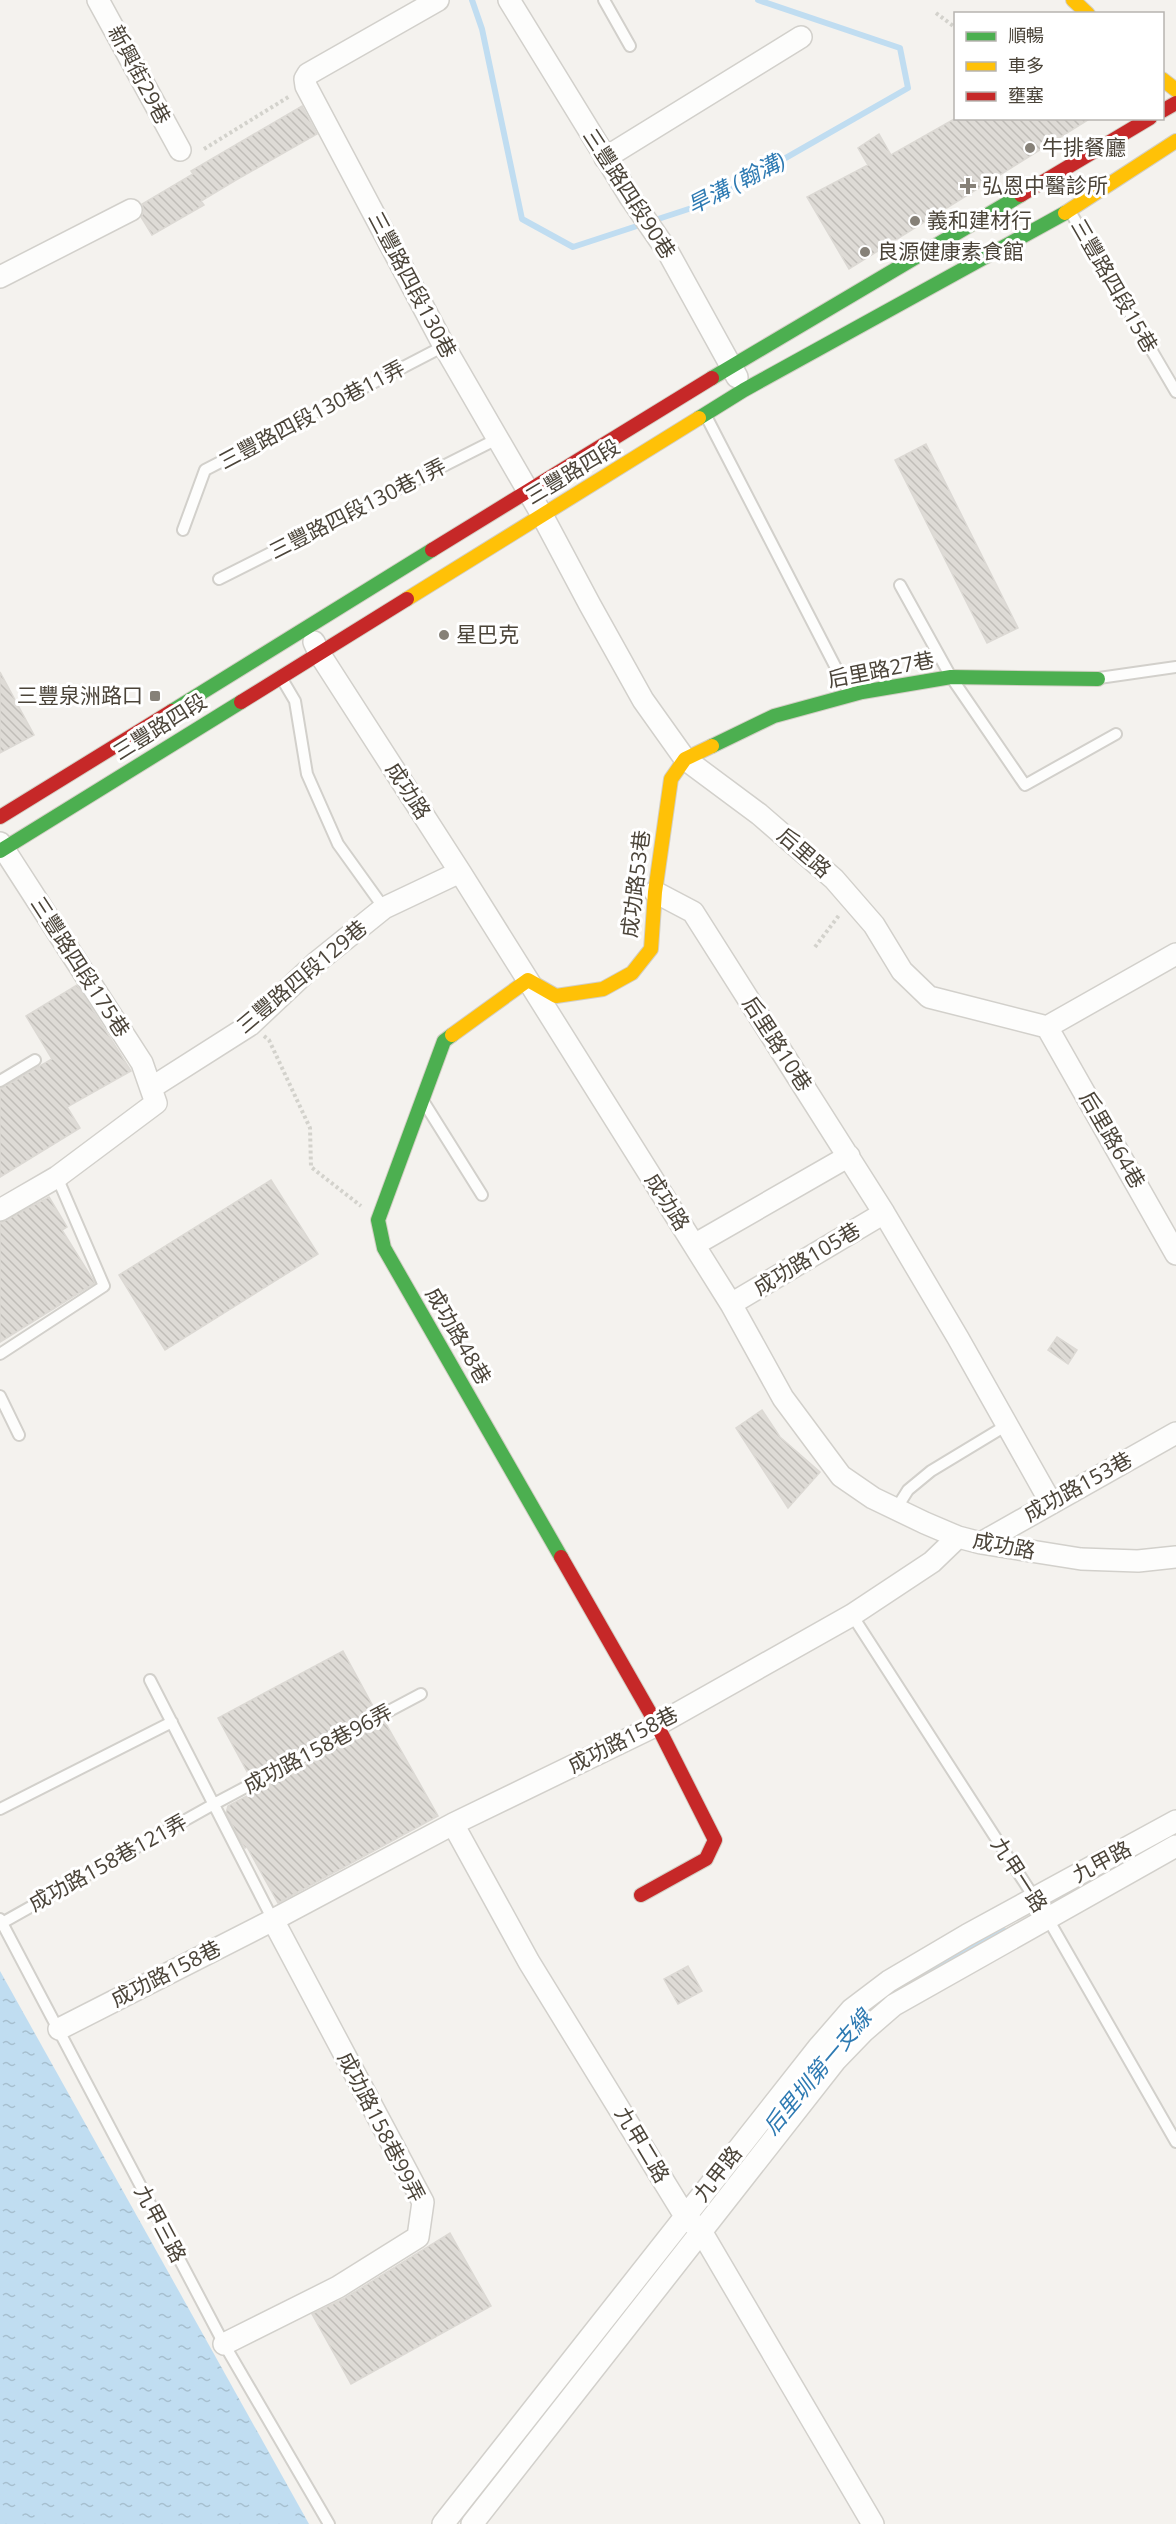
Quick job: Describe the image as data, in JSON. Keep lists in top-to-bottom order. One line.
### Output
{"streets":{"main road":["三豐路四段","后里路27巷","成功路53巷","成功路48巷"],"street":["新興街29巷","三豐路四段90巷","三豐路四段130巷","成功路","后里路","三豐路四段175巷","三豐路四段129巷","后里路10巷","后里路64巷","成功路105巷","成功路153巷","成功路158巷","九甲路","成功路158巷99弄","九甲二路"],"lane":["三豐路四段15巷","三豐路四段130巷11弄","三豐路四段130巷1弄","成功路158巷96弄","成功路158巷121弄","九甲一路","九甲三路"]},"crossings":[["三豐路四段90巷","三豐路四段"],["三豐路四段130巷","三豐路四段130巷11弄"],["三豐路四段130巷","三豐路四段"],["三豐路四段130巷","三豐路四段130巷1弄"],["三豐路四段130巷","后里路"],["三豐路四段15巷","三豐路四段"],["三豐路四段","成功路"],["三豐路四段","后里路"],["三豐路四段","三豐路四段175巷"],["三豐路四段","三豐路四段129巷"],["后里路27巷","后里路"],["后里路27巷","成功路53巷"],["成功路","成功路53巷"],["成功路","三豐路四段129巷"],["成功路","成功路105巷"],["成功路","成功路153巷"],["成功路","成功路158巷"],["后里路","成功路53巷"],["后里路","后里路64巷"],["成功路53巷","后里路10巷"],["三豐路四段175巷","三豐路四段129巷"],["后里路10巷","成功路105巷"],["后里路10巷","成功路153巷"],["成功路48巷","成功路158巷"],["成功路158巷","九甲一路"],["成功路158巷","成功路158巷99弄"],["成功路158巷","九甲二路"],["成功路158巷","九甲三路"],["成功路158巷96弄","成功路158巷121弄"],["九甲路","九甲一路"],["九甲路","九甲二路"],["成功路158巷121弄","九甲三路"],["成功路158巷99弄","九甲三路"]],"water":["旱溝 (翰溝)","后里圳第一支線"],"places":{"other":["牛排餐廳","義和建材行","良源健康素食館","星巴克"],"health":["弘恩中醫診所"],"transit":["三豐泉洲路口"]},"legend":["順暢","車多","壅塞"]}
